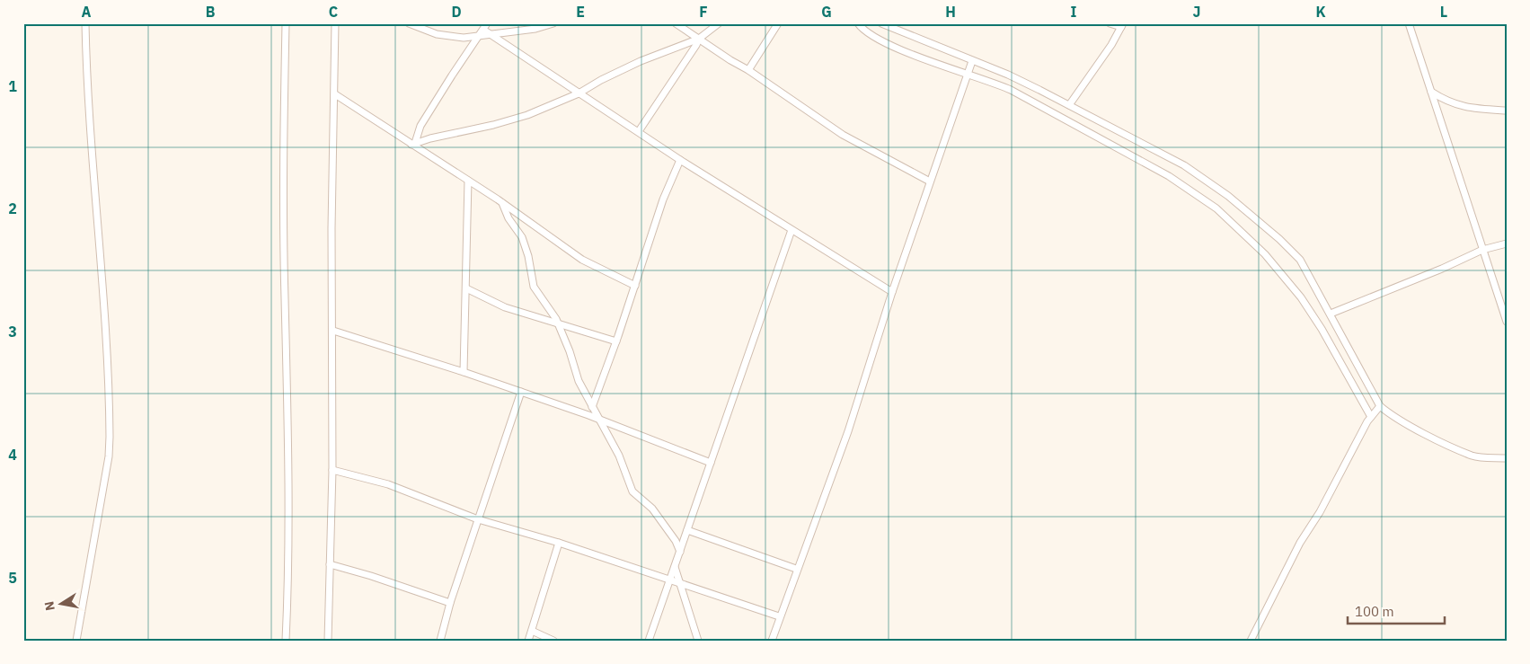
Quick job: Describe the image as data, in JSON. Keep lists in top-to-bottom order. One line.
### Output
{"scale_bar":"100 m","north":"left","grid":{"columns":["A","B","C","D","E","F","G","H","I","J","K","L"],"rows":["1","2","3","4","5"]}}
